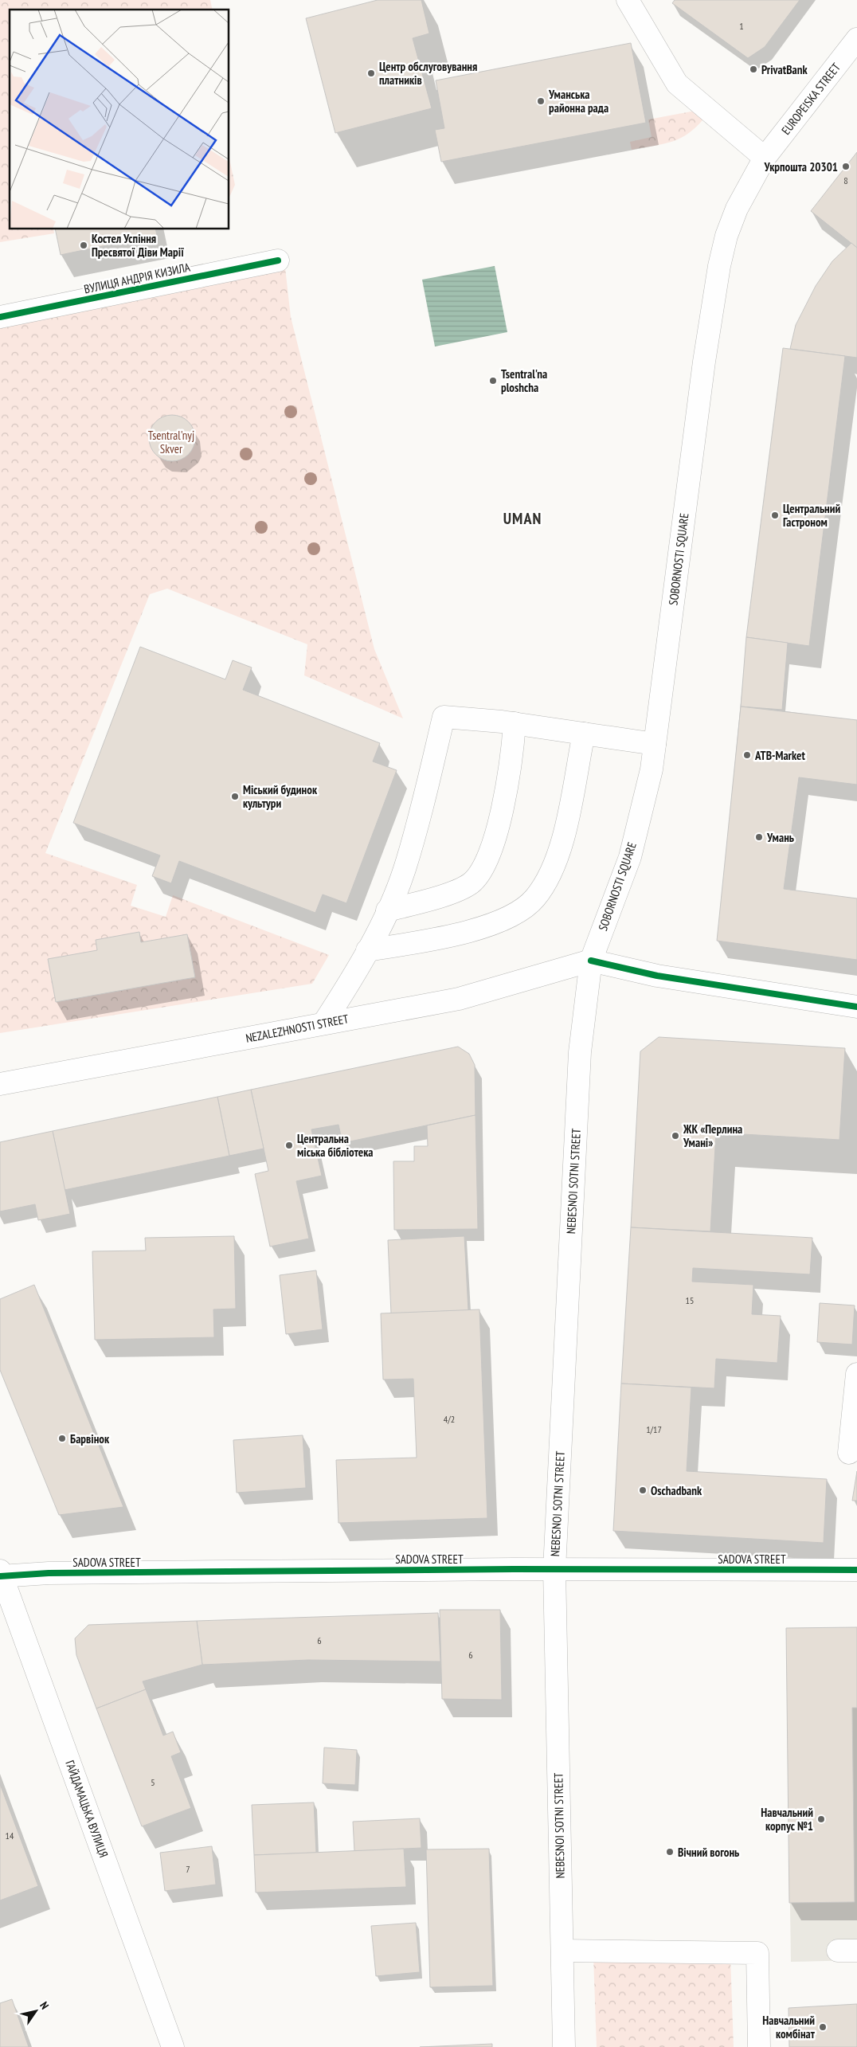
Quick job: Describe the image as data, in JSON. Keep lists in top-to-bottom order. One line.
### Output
{"streets":{"main road":["EUROPEISKA STREET","ВУЛИЦЯ АНДРІЯ КИЗИЛА","SOBORNOSTI SQUARE","NEZALEZHNOSTI STREET","NEBESNOI SOTNI STREET","SADOVA STREET","ГАЙДАМАЦЬКА ВУЛИЦЯ"]},"crossings":[["EUROPEISKA STREET","SOBORNOSTI SQUARE"],["SOBORNOSTI SQUARE","NEZALEZHNOSTI STREET"],["SOBORNOSTI SQUARE","NEBESNOI SOTNI STREET"],["NEZALEZHNOSTI STREET","NEBESNOI SOTNI STREET"],["NEBESNOI SOTNI STREET","SADOVA STREET"],["SADOVA STREET","ГАЙДАМАЦЬКА ВУЛИЦЯ"]],"districts":["UMAN"],"parks":["Tsentral'nyj Skver"],"places":["PrivatBank","Центр обслуговування платників","Уманська районна рада","Укрпошта 20301","Костел Успіння Пресвятої Діви Марії","Tsentral'na ploshcha","Центральний Гастроном","ATB-Market","Міський будинок культури","Умань","ЖК «Перлина Умані»","Центральна міська бібліотека","Барвінок","Oschadbank","Навчальний корпус №1","Вічний вогонь","Навчальний комбінат"],"house_numbers":["1","8","15","4/2","1/17","6","6","5","14","7"],"north":"top right"}
